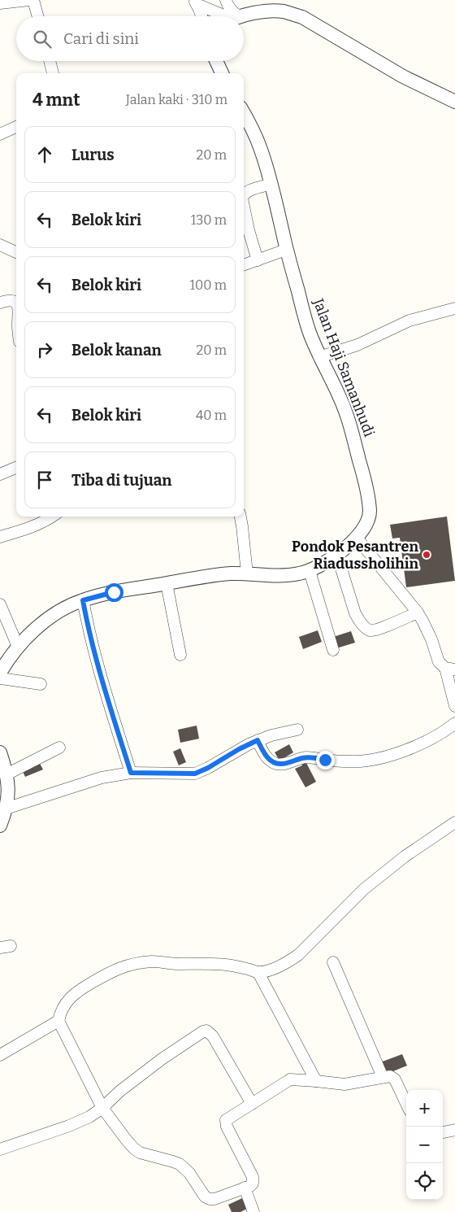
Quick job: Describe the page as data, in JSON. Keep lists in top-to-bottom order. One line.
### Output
{"streets":{"street":["Jalan Haji Samanhudi"]},"places":["Pondok Pesantren Riadussholihin"],"page":{"search":"Cari di sini","heading":["4 mnt","Jalan kaki · 310 m"],"list":[["Lurus","20 m"],["Belok kiri","130 m"],["Belok kiri","100 m"],["Belok kanan","20 m"],["Belok kiri","40 m"],"Tiba di tujuan"],"map_buttons":["+","−"]}}
